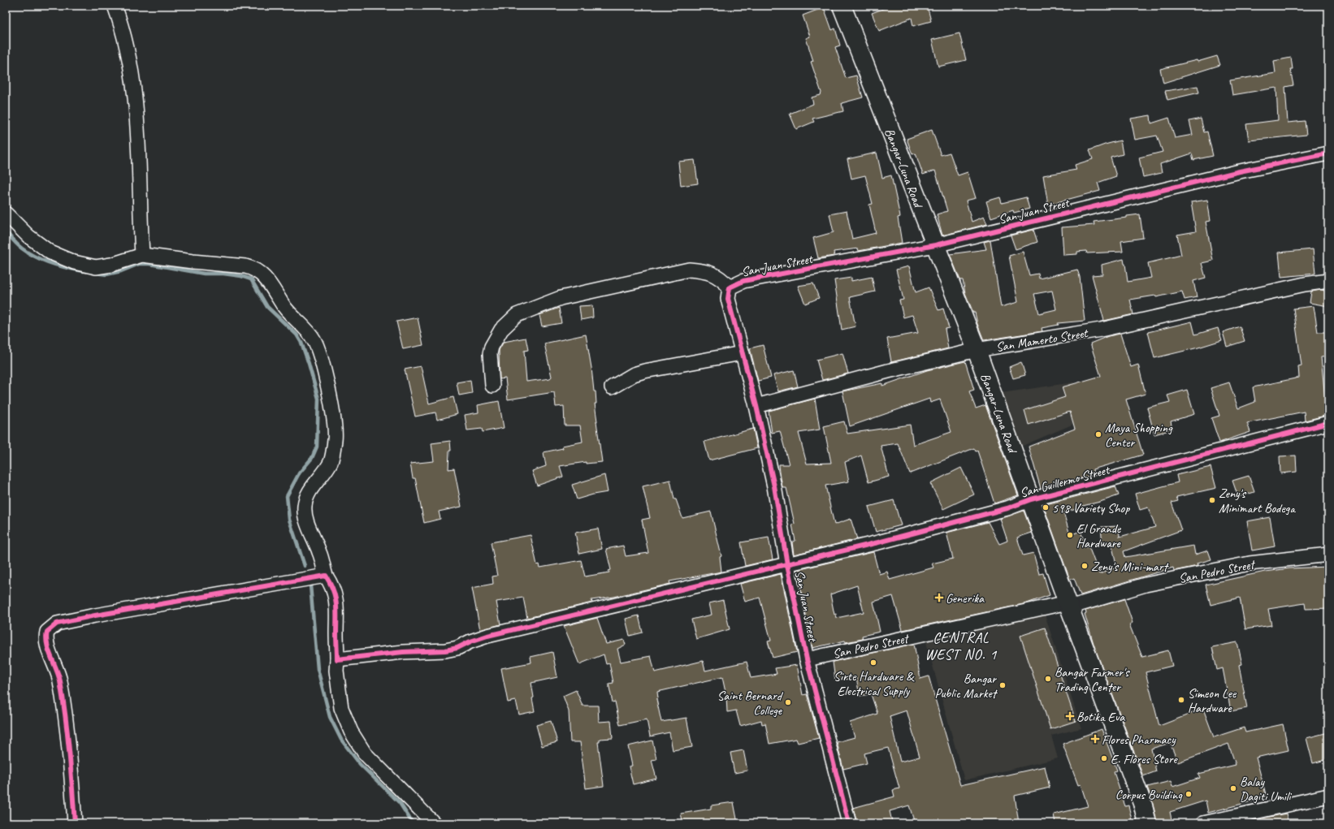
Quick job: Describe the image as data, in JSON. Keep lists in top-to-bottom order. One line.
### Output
{"streets":{"main road":["Bangar-Luna Road"],"street":["San Juan Street","San Mamerto Street","San Guillermo Street","San Pedro Street"]},"crossings":[["Bangar-Luna Road","San Juan Street"],["Bangar-Luna Road","San Mamerto Street"],["Bangar-Luna Road","San Guillermo Street"],["Bangar-Luna Road","San Pedro Street"],["San Juan Street","San Mamerto Street"],["San Juan Street","San Guillermo Street"],["San Juan Street","San Pedro Street"]],"districts":["CENTRAL WEST NO. 1"],"places":{"other":["Maya Shopping Center","Zeny's Minimart Bodega","598 Variety Shop","El Grande Hardware","Zeny's Mini-mart","Sirte Hardware & Electrical Supply","Bangar Farmer's Trading Center","Bangar Public Market","Simeon Lee Hardware","Saint Bernard College","E. Flores Store","Balay Dagiti Umili","Corpus Building"],"health":["Generika","Botika Eva","Flores Pharmacy"]}}
